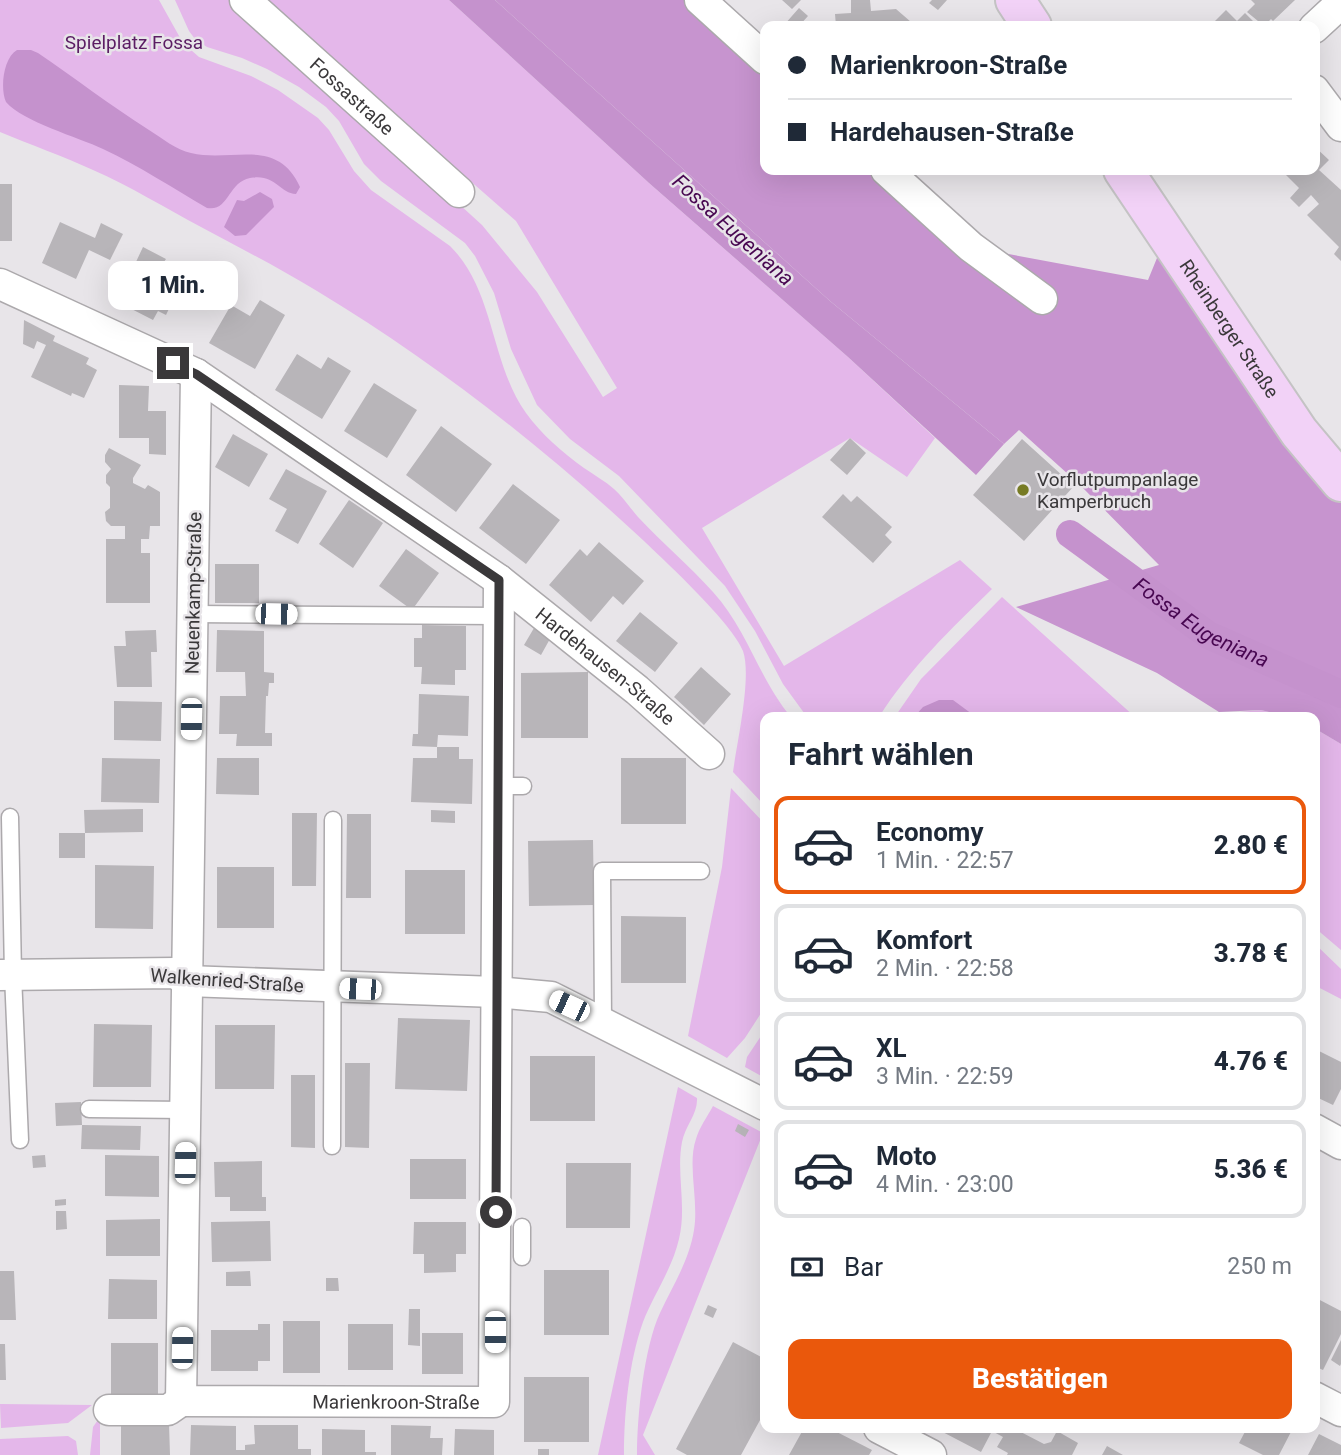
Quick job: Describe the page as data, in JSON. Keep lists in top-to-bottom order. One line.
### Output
{"streets":{"main road":["Rheinberger Straße"],"street":["Fossastraße","Neuenkamp-Straße","Hardehausen-Straße","Walkenried-Straße","Marienkroon-Straße"]},"crossings":[["Neuenkamp-Straße","Hardehausen-Straße"],["Neuenkamp-Straße","Walkenried-Straße"],["Walkenried-Straße","Marienkroon-Straße"]],"water":["Fossa Eugeniana"],"parks":["Spielplatz Fossa"],"places":["Vorflutpumpanlage Kamperbruch"],"page":{"banner":["Marienkroon-Straße","Hardehausen-Straße"],"bubble":"1 Min.","heading":"Fahrt wählen","list":[{"name":"Economy","note":"1 Min. · 22:57","value":"2.80 €"},{"name":"Komfort","note":"2 Min. · 22:58","value":"3.78 €"},{"name":"XL","note":"3 Min. · 22:59","value":"4.76 €"},{"name":"Moto","note":"4 Min. · 23:00","value":"5.36 €"}],"pay":["Bar","250 m"],"buttons":"Bestätigen"}}
